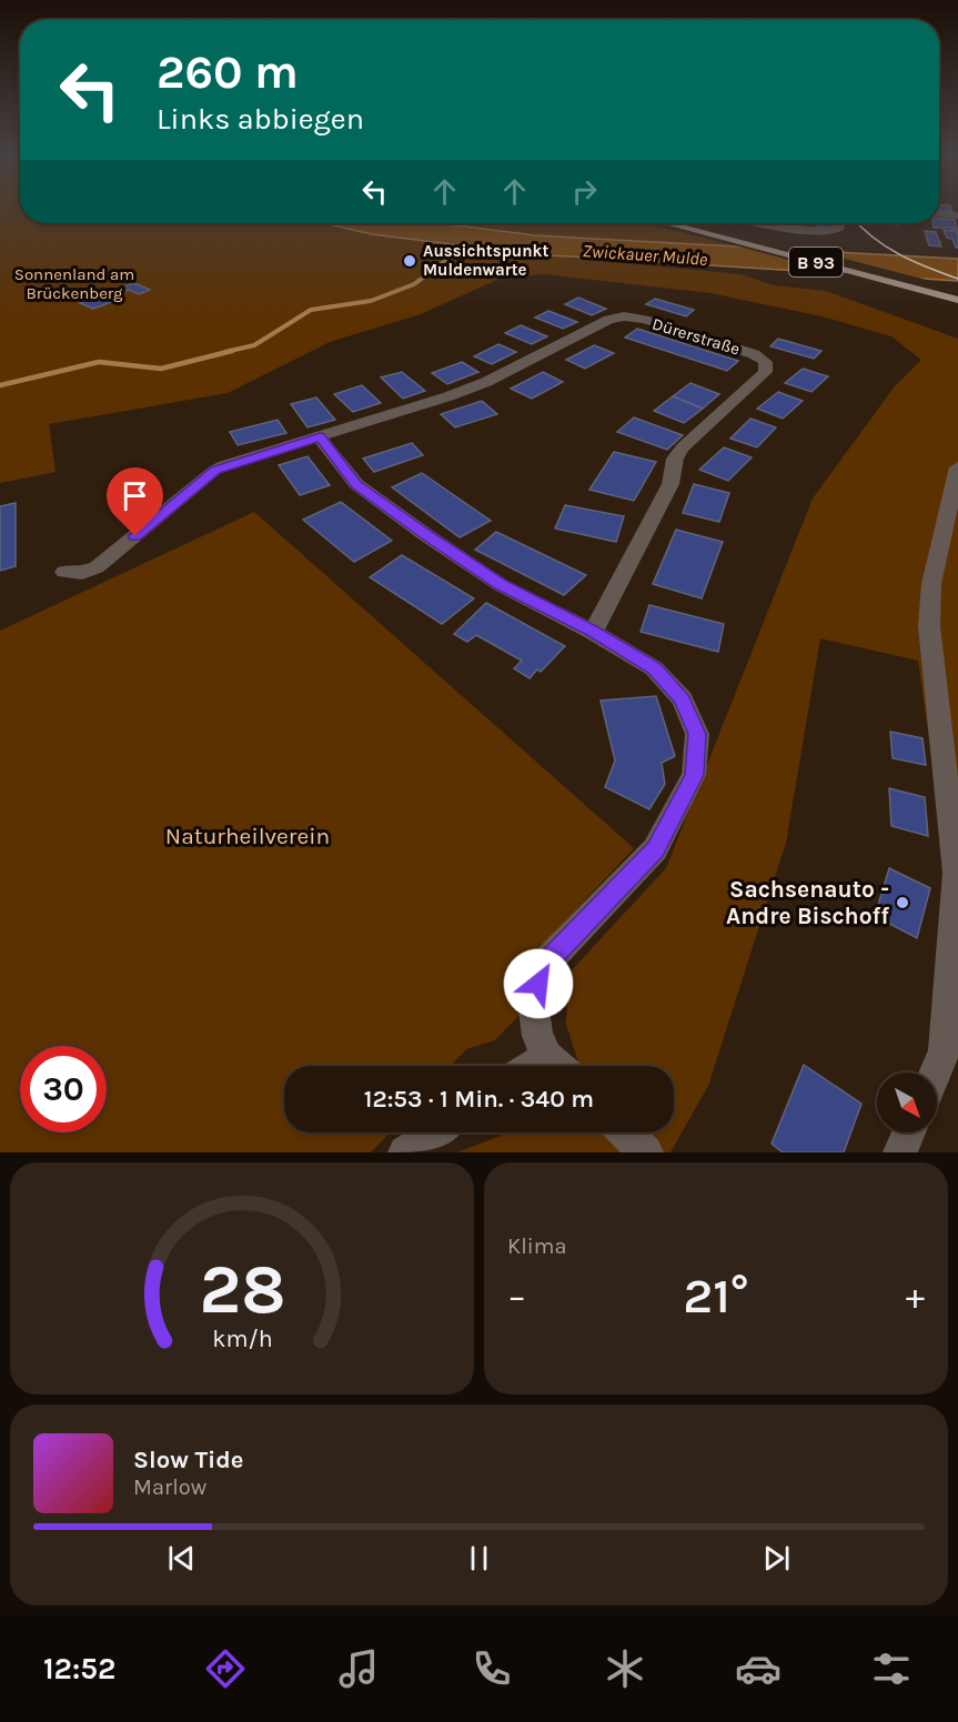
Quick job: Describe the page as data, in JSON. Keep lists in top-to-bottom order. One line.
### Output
{"streets":{"main road":["B 93"],"street":["Dürerstraße"]},"water":["Zwickauer Mulde"],"parks":["Sonnenland am Brückenberg","Naturheilverein"],"places":["Aussichtspunkt Muldenwarte","Sachsenauto - Andre Bischoff"],"north":"bottom right","page":{"turn":["260 m","Links abbiegen"],"limit":"30","trip":"12:53 · 1 Min. · 340 m","tile":"Klima","heat":["−","21°","+"],"song":["Slow Tide","Marlow"],"tabs":"12:52","gauge":["28","km/h"]}}
